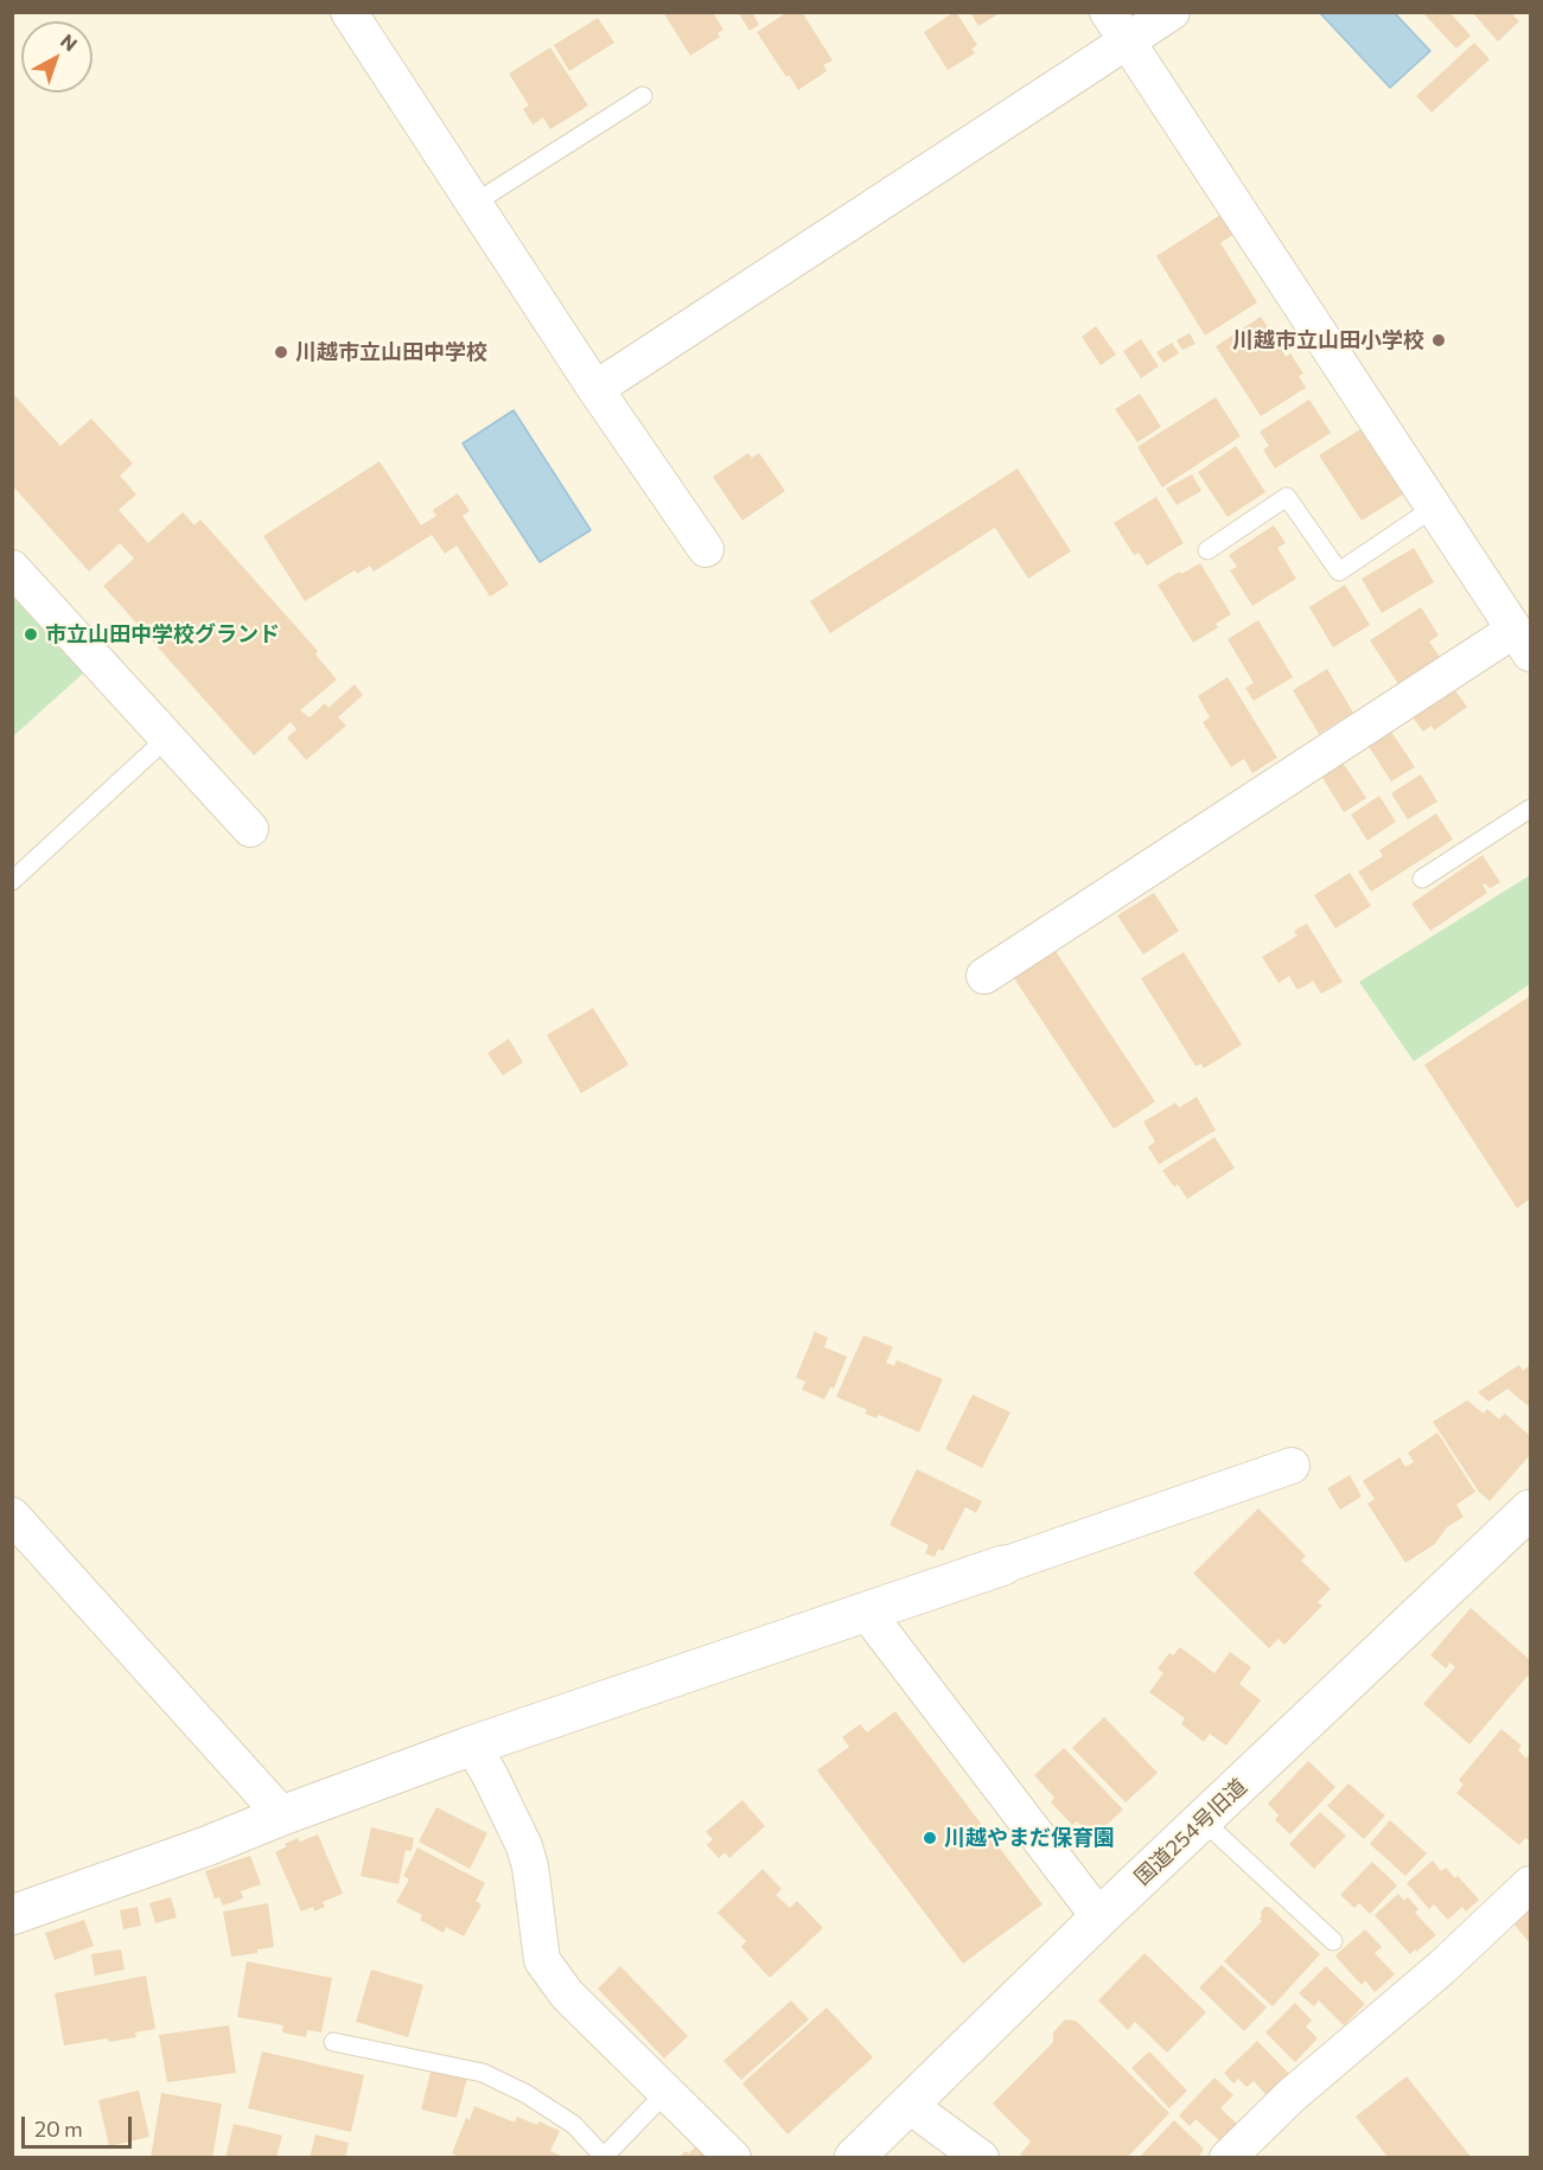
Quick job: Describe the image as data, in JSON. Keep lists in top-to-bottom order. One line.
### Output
{"streets":{"street":["国道254号旧道"]},"places":["川越市立山田小学校","川越市立山田中学校","市立山田中学校グランド","川越やまだ保育園"],"scale_bar":"20 m","north":"top right"}
